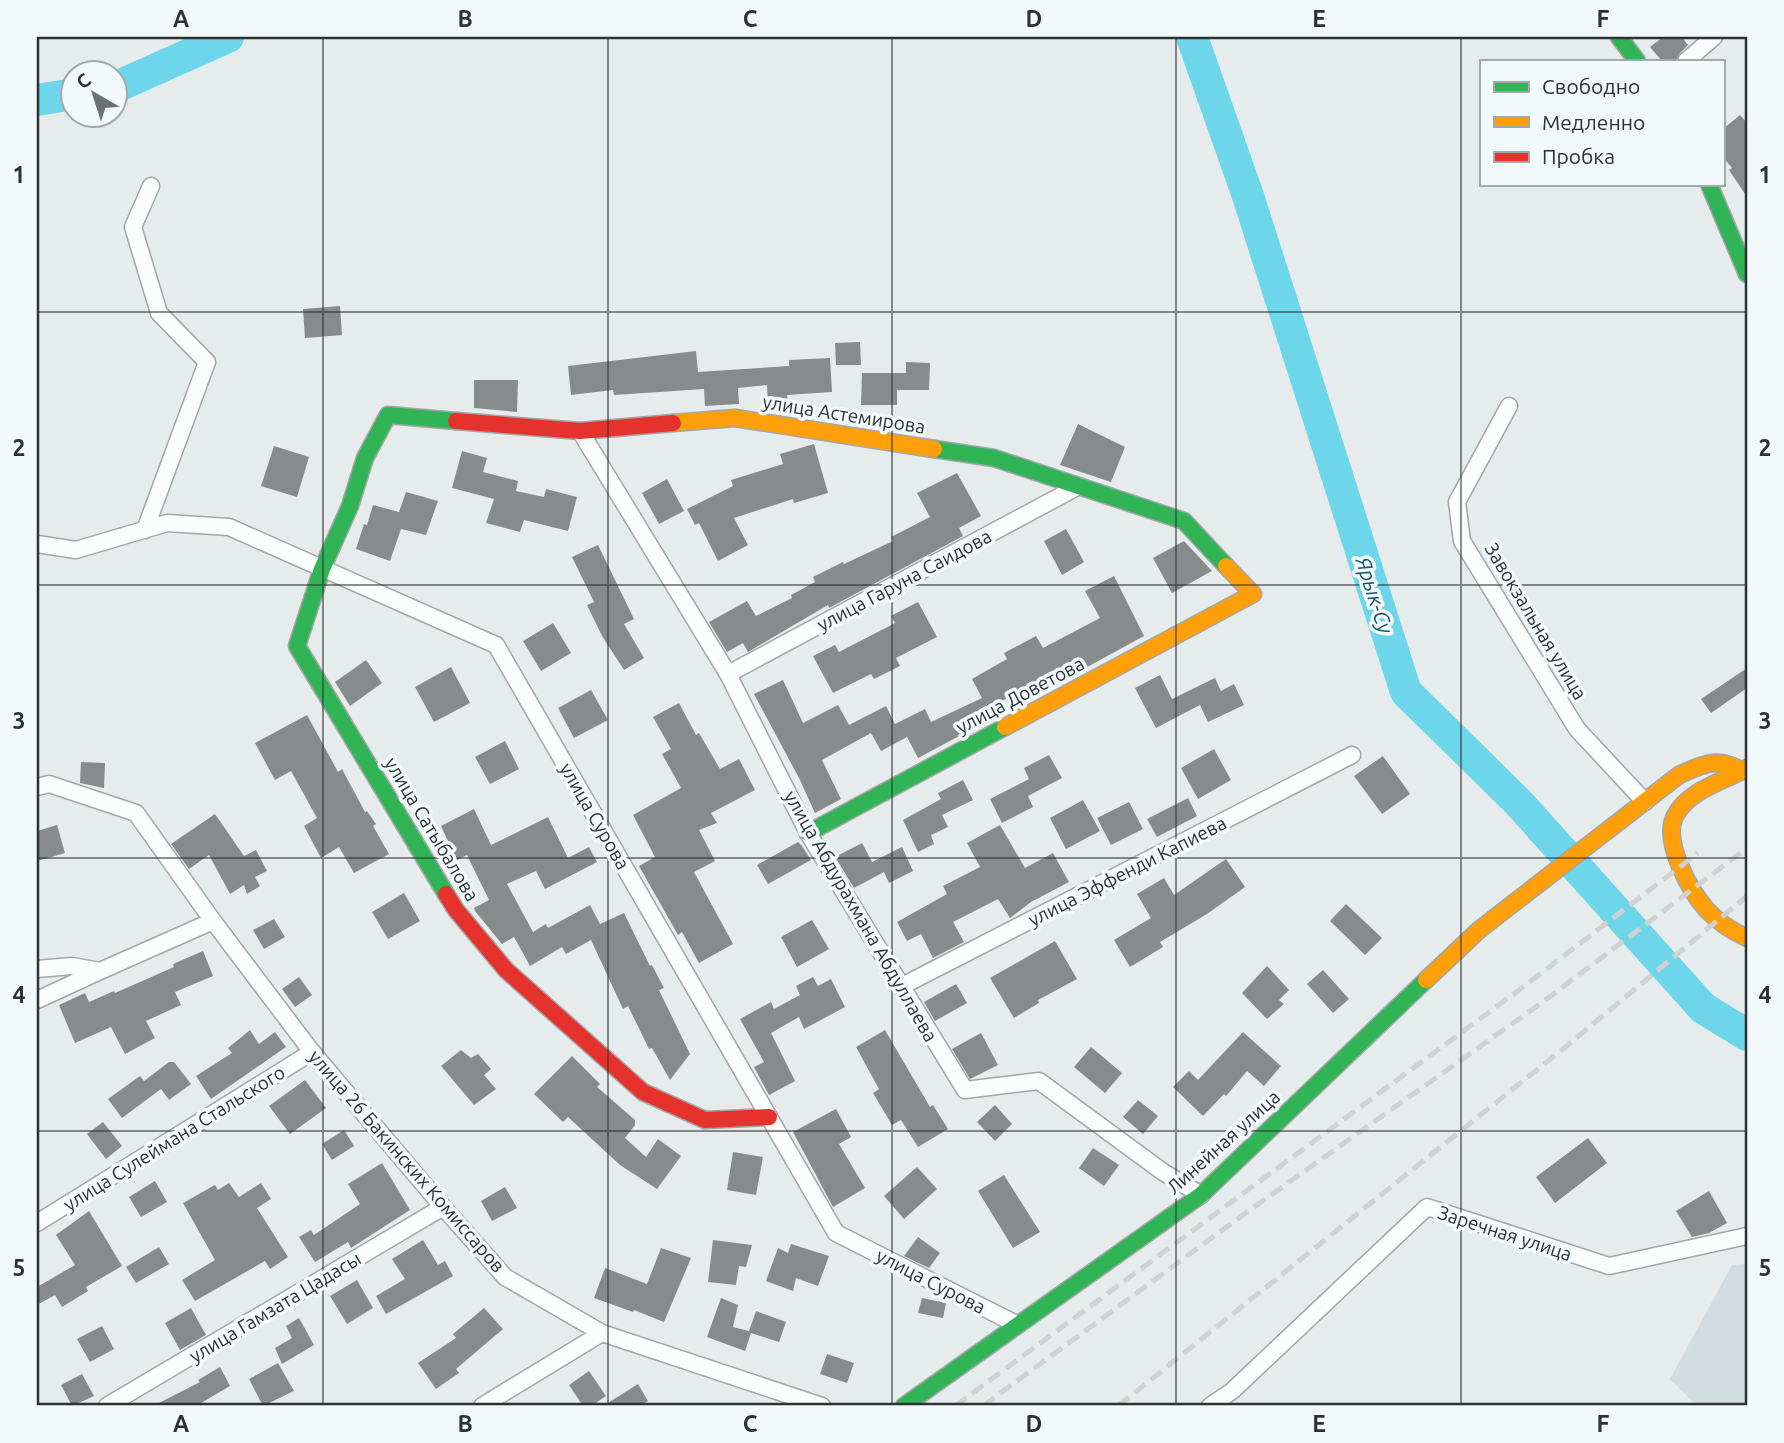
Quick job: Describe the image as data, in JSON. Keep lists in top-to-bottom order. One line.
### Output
{"streets":{"street":["улица Астемирова","улица Гаруна Саидова","Завокзальная улица","улица Доветова","улица Сурова","улица Сатыбалова","улица Эффенди Капиева","улица Абдурахмана Абдуллаева","улица Сулеймана Стальского","Линейная улица","улица 26 Бакинских Комиссаров","Заречная улица","улица Гамзата Цадасы"]},"crossings":[["улица Астемирова","улица Гаруна Саидова"],["улица Астемирова","улица Доветова"],["улица Астемирова","улица Сатыбалова"],["улица Астемирова","улица Абдурахмана Абдуллаева"],["улица Гаруна Саидова","улица Абдурахмана Абдуллаева"],["Завокзальная улица","Линейная улица"],["улица Доветова","улица Абдурахмана Абдуллаева"],["улица Сурова","улица Сатыбалова"],["улица Сурова","Линейная улица"],["улица Эффенди Капиева","улица Абдурахмана Абдуллаева"],["улица Абдурахмана Абдуллаева","Линейная улица"],["улица Сулеймана Стальского","улица 26 Бакинских Комиссаров"],["улица 26 Бакинских Комиссаров","улица Гамзата Цадасы"]],"water":["Ярык-Су"],"legend":["Свободно","Медленно","Пробка"],"north":"top left","grid":{"columns":["A","B","C","D","E","F"],"rows":["1","2","3","4","5"]}}
